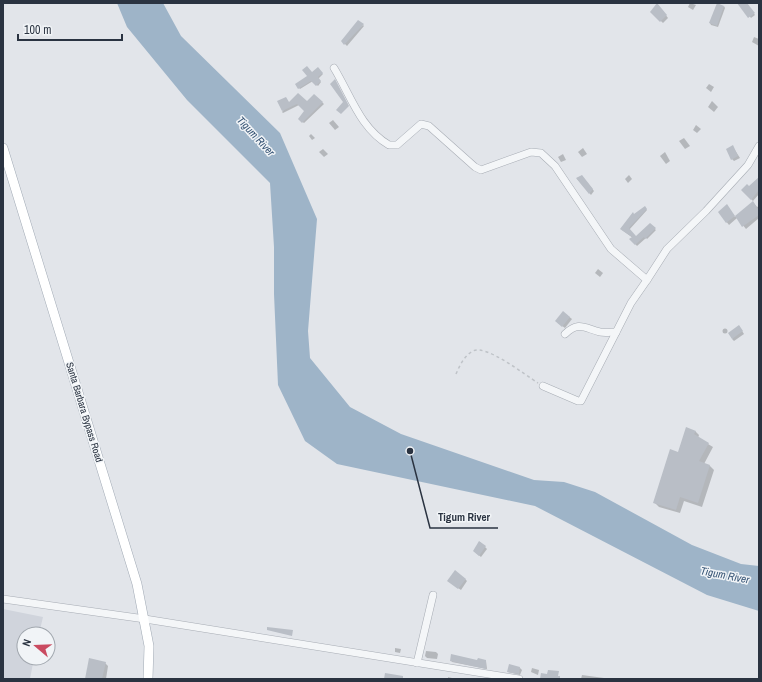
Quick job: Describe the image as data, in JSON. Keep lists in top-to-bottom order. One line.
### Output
{"streets":{"main road":["Santa Barbara Bypass Road"]},"water":["Tigum River"],"places":["Tigum River"],"scale_bar":"100 m","north":"left"}
